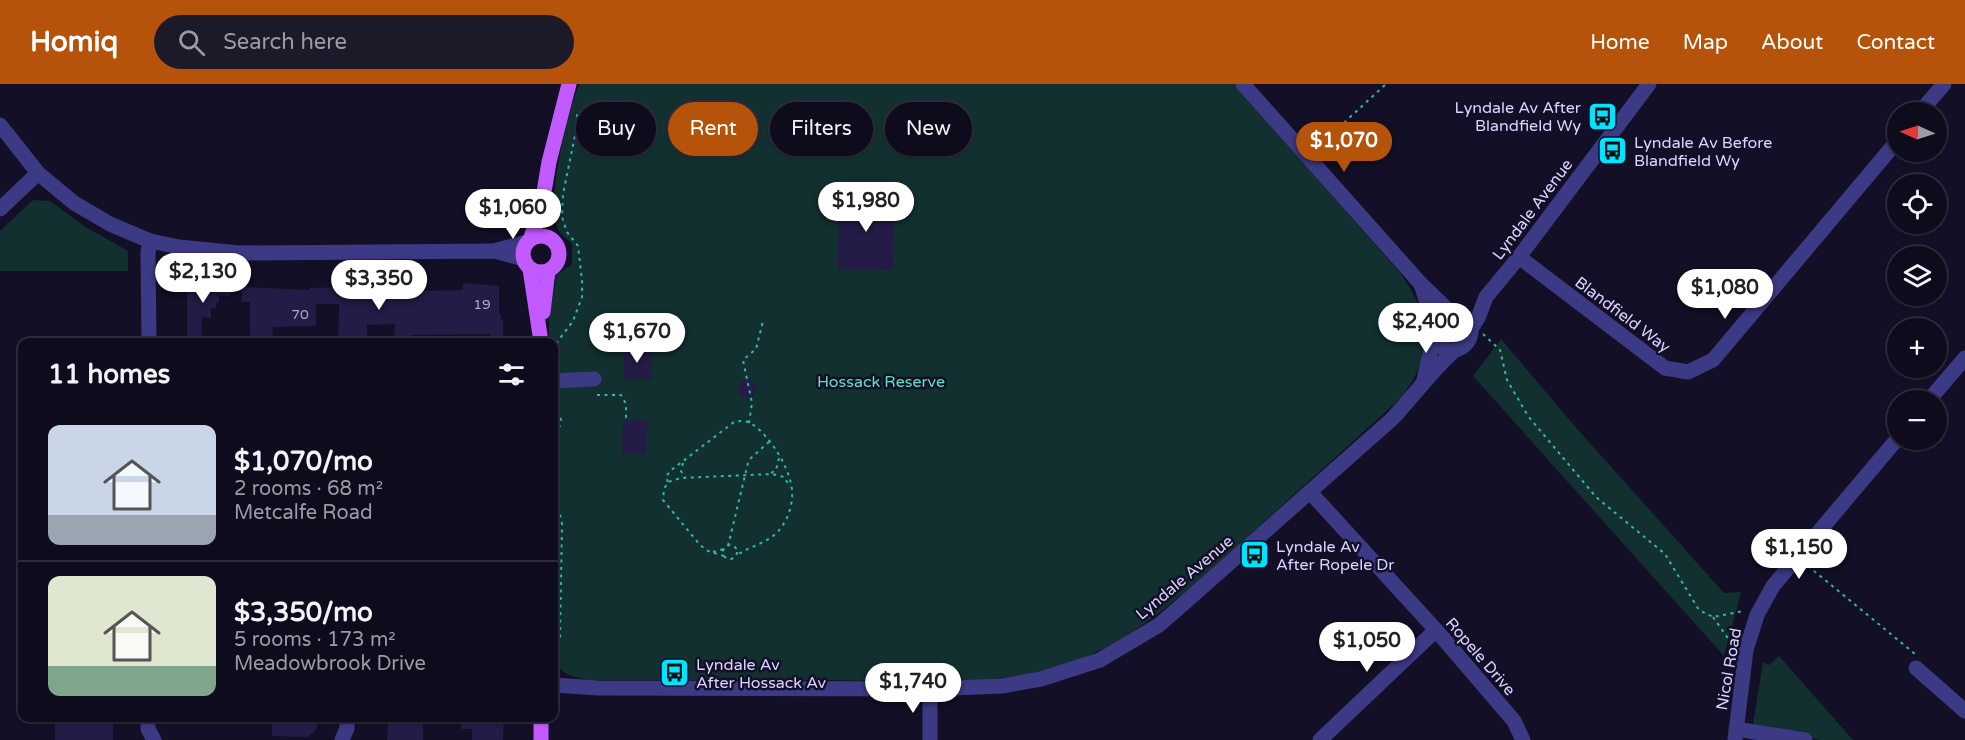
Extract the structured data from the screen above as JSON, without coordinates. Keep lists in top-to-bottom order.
{
  "streets": {
    "street": [
      "Lyndale Avenue",
      "Blandfield Way",
      "Ropele Drive",
      "Nicol Road"
    ]
  },
  "crossings": [
    ["Lyndale Avenue", "Blandfield Way"],
    ["Lyndale Avenue", "Ropele Drive"]
  ],
  "parks": ["Hossack Reserve"],
  "places": {
    "bus stop": [
      "Lyndale Av After Blandfield Wy",
      "Lyndale Av Before Blandfield Wy",
      "Lyndale Av After Ropele Dr",
      "Lyndale Av After Hossack Av"
    ]
  },
  "house_numbers": ["19", "70"],
  "north": "left",
  "page": {
    "header": "Homiq",
    "search": "Search here",
    "nav": [
      "Home",
      "Map",
      "About",
      "Contact"
    ],
    "map_buttons": ["+", "−"],
    "chip": [
      "Buy",
      "Rent",
      "Filters",
      "New"
    ],
    "price": [
      "$1,070",
      "$1,980",
      "$1,060",
      "$2,130",
      "$3,350",
      "$1,080",
      "$2,400",
      "$1,670",
      "$1,150",
      "$1,050",
      "$1,740"
    ],
    "heading": "11 homes",
    "list": [
      {
        "name": "$1,070/mo",
        "note": "2 rooms · 68 m² · Metcalfe Road"
      },
      {
        "name": "$3,350/mo",
        "note": "5 rooms · 173 m² · Meadowbrook Drive"
      }
    ]
  }
}
